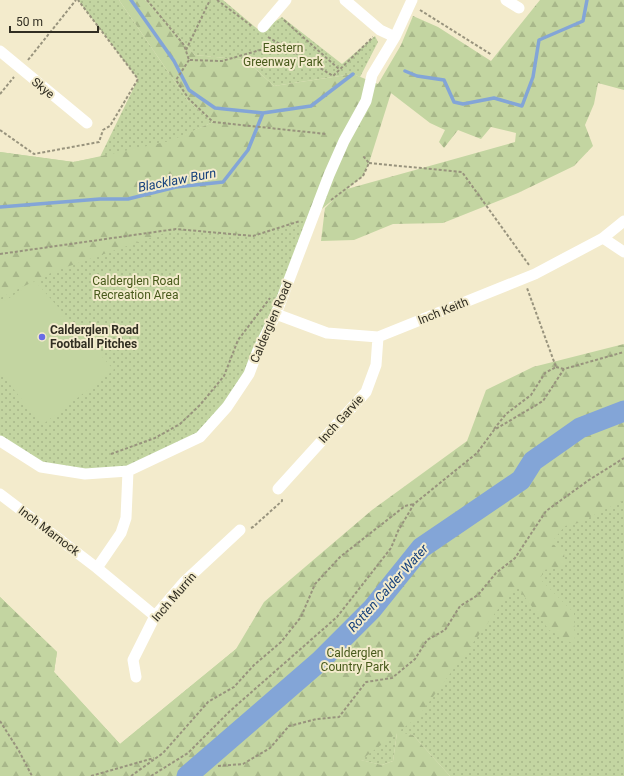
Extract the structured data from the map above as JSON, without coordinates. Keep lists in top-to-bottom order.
{
  "streets": {
    "street": [
      "Skye",
      "Inch Keith",
      "Calderglen Road",
      "Inch Garvie",
      "Inch Marnock",
      "Inch Murrin"
    ]
  },
  "crossings": [
    ["Inch Keith", "Calderglen Road"],
    ["Inch Keith", "Inch Garvie"],
    ["Inch Marnock", "Inch Murrin"]
  ],
  "water": ["Blacklaw Burn", "Rotten Calder Water"],
  "parks": ["Eastern Greenway Park", "Calderglen Road Recreation Area", "Calderglen Country Park"],
  "places": ["Calderglen Road Football Pitches"],
  "scale_bar": "50 m"
}
